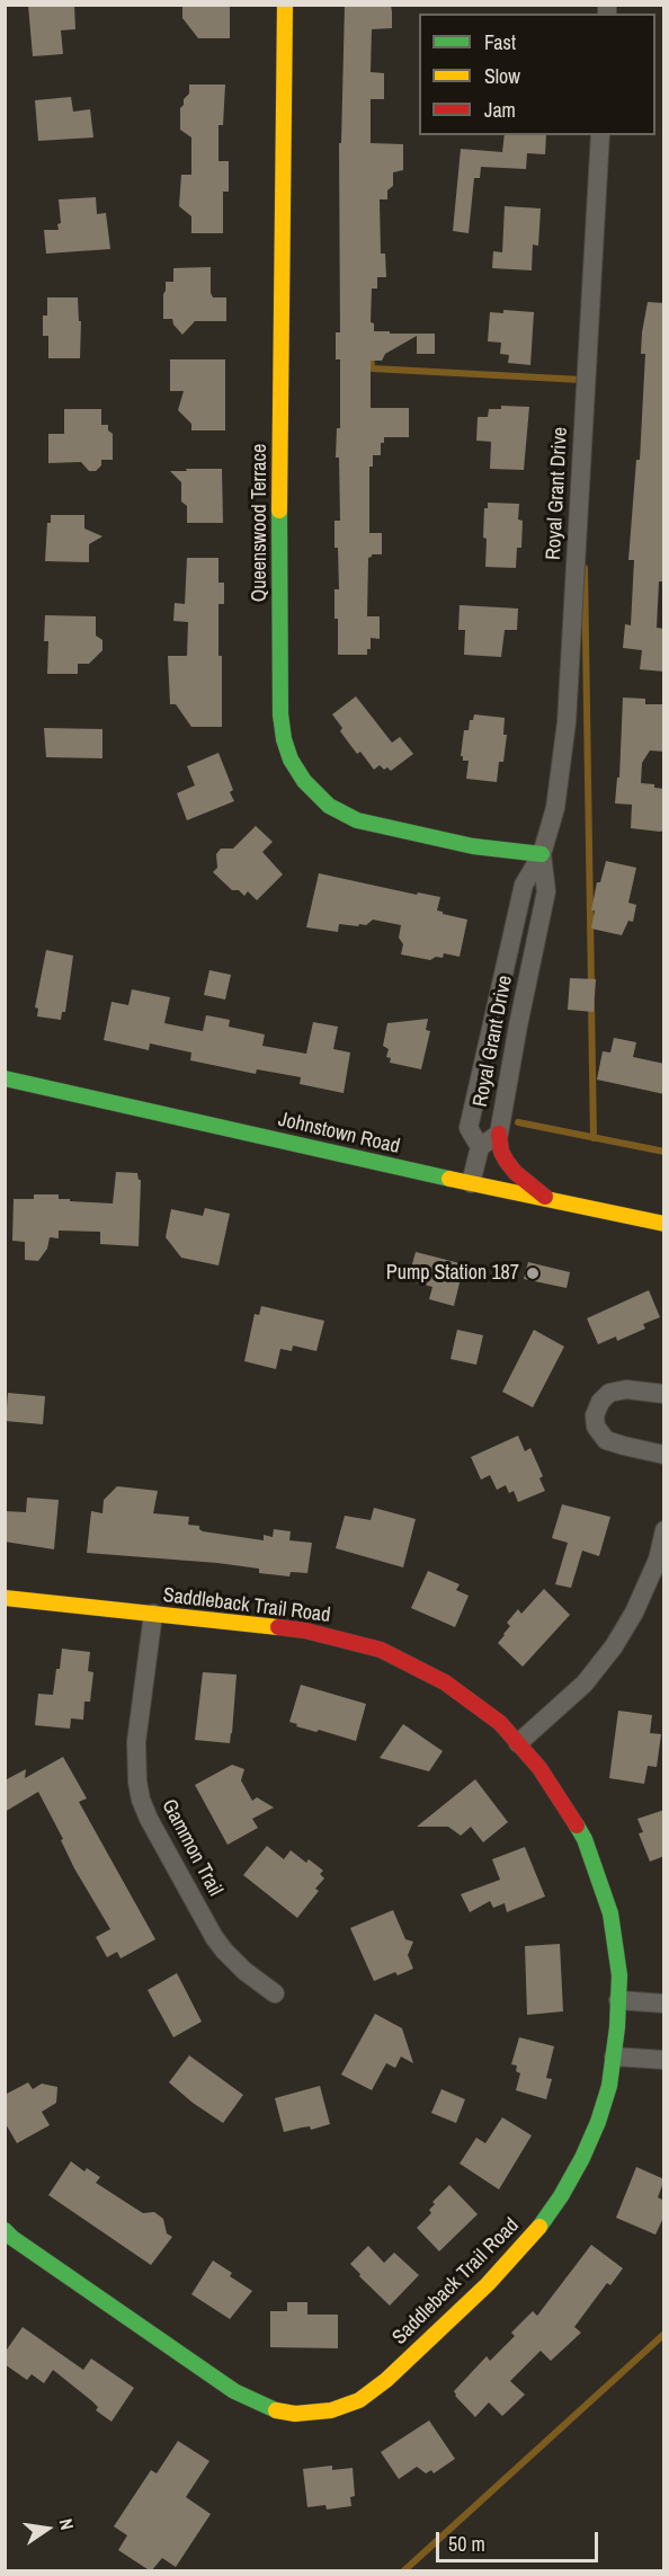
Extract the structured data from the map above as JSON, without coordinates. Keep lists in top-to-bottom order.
{
  "streets": {
    "street": [
      "Royal Grant Drive",
      "Queenswood Terrace",
      "Johnstown Road",
      "Saddleback Trail Road",
      "Gammon Trail"
    ]
  },
  "crossings": [
    ["Royal Grant Drive", "Queenswood Terrace"],
    ["Royal Grant Drive", "Johnstown Road"],
    ["Saddleback Trail Road", "Gammon Trail"]
  ],
  "places": ["Pump Station 187"],
  "legend": ["Fast", "Slow", "Jam"],
  "scale_bar": "50 m",
  "north": "right"
}
